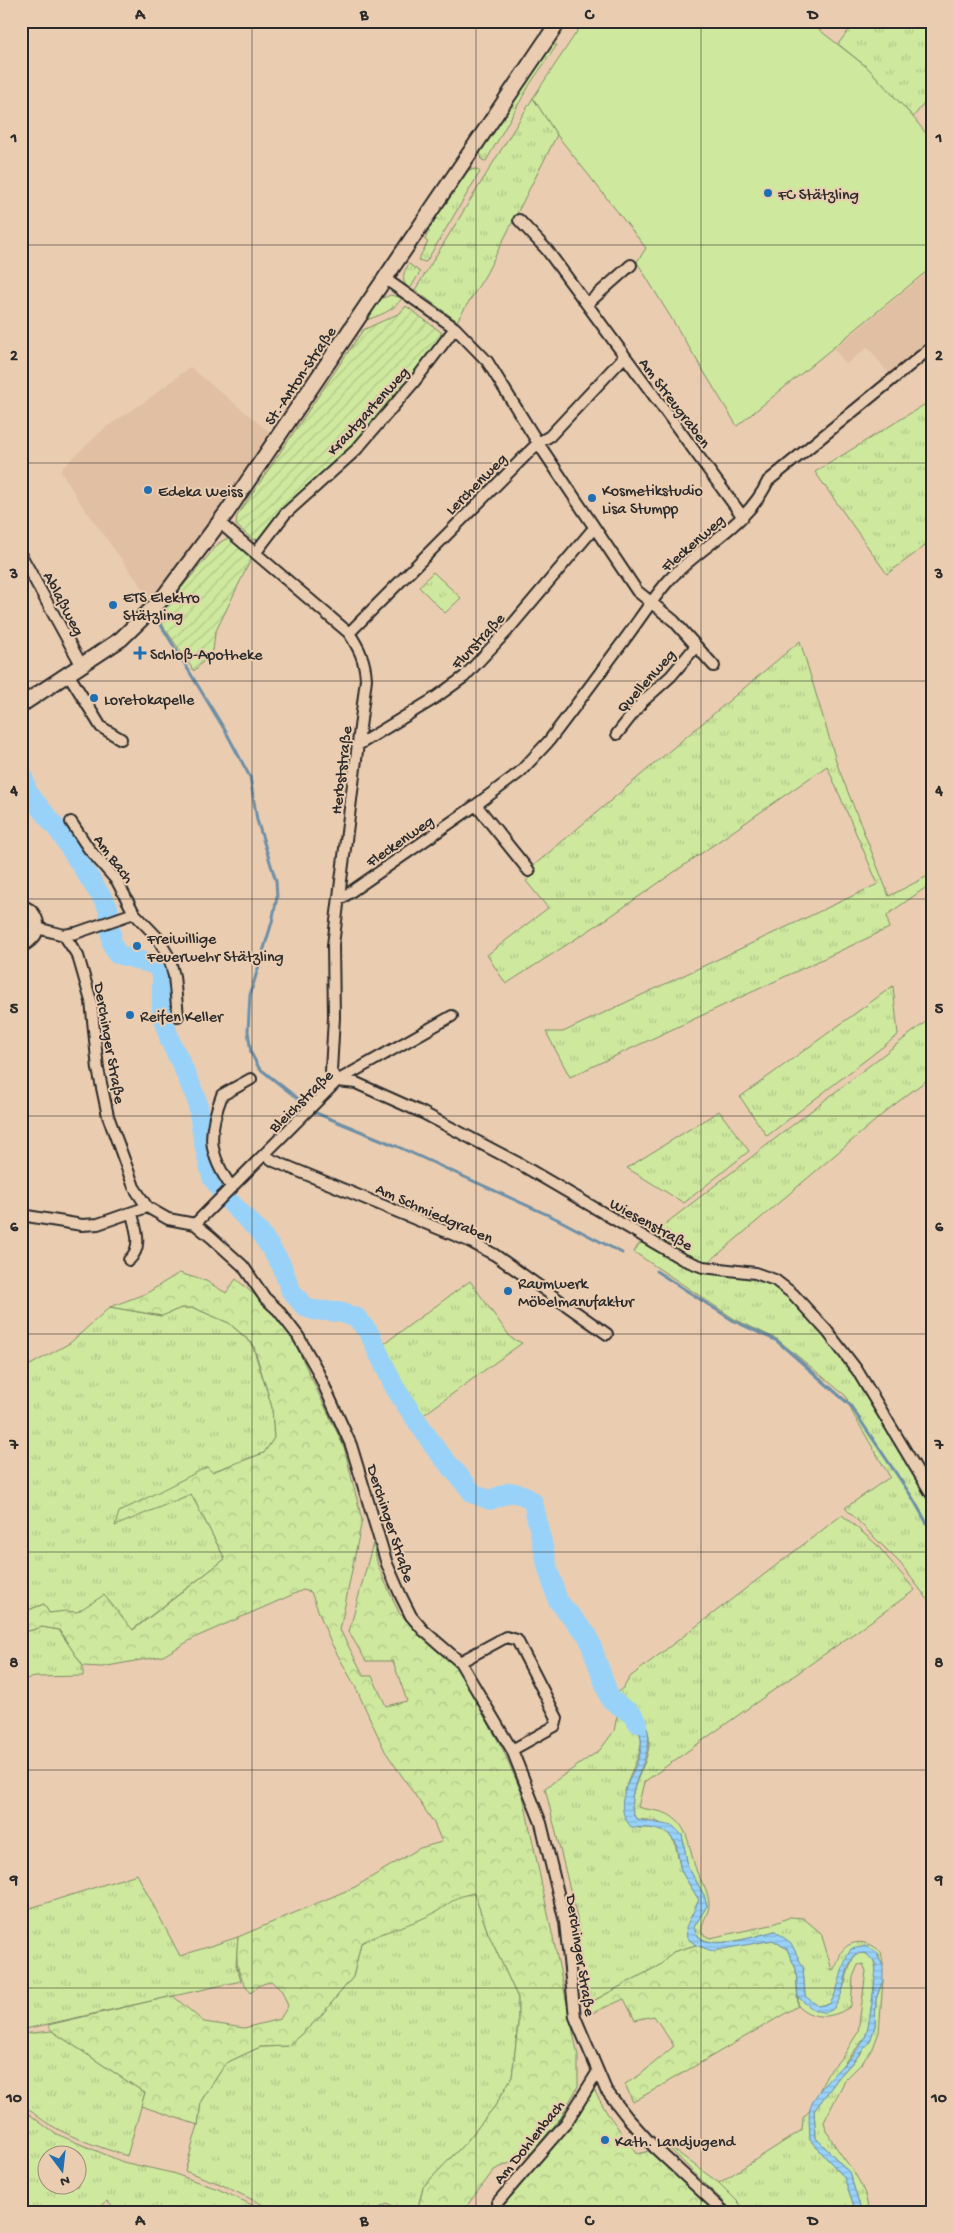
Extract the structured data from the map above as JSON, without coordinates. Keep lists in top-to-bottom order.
{
  "streets": {
    "street": [
      "St.-Anton-Straße",
      "Am Streugraben",
      "Krautgartenweg",
      "Lerchenweg",
      "Fleckenweg",
      "Ablaßweg",
      "Flurstraße",
      "Quellenweg",
      "Herbststraße",
      "Am Bach",
      "Derchinger Straße",
      "Bleichstraße",
      "Am Schmiedgraben",
      "Wiesenstraße",
      "Am Dohlenbach"
    ]
  },
  "crossings": [
    ["St.-Anton-Straße", "Ablaßweg"],
    ["St.-Anton-Straße", "Quellenweg"],
    ["St.-Anton-Straße", "Herbststraße"],
    ["Am Streugraben", "Lerchenweg"],
    ["Am Streugraben", "Fleckenweg"],
    ["Krautgartenweg", "Quellenweg"],
    ["Krautgartenweg", "Herbststraße"],
    ["Lerchenweg", "Quellenweg"],
    ["Lerchenweg", "Herbststraße"],
    ["Fleckenweg", "Quellenweg"],
    ["Fleckenweg", "Herbststraße"],
    ["Flurstraße", "Quellenweg"],
    ["Flurstraße", "Herbststraße"],
    ["Herbststraße", "Bleichstraße"],
    ["Herbststraße", "Wiesenstraße"],
    ["Derchinger Straße", "Bleichstraße"],
    ["Derchinger Straße", "Am Dohlenbach"],
    ["Bleichstraße", "Am Schmiedgraben"],
    ["Bleichstraße", "Wiesenstraße"]
  ],
  "places": {
    "other": [
      "FC Stätzling",
      "Edeka Weiss",
      "Kosmetikstudio Lisa Stumpp",
      "ETS Elektro Stätzling",
      "Loretokapelle",
      "Freiwillige Feuerwehr Stätzling",
      "Reifen Keller",
      "Raumwerk Möbelmanufaktur",
      "Kath. Landjugend"
    ],
    "health": ["Schloß-Apotheke"]
  },
  "north": "bottom",
  "grid": {
    "columns": [
      "A",
      "B",
      "C",
      "D"
    ],
    "rows": [
      "1",
      "2",
      "3",
      "4",
      "5",
      "6",
      "7",
      "8",
      "9",
      "10"
    ]
  }
}
